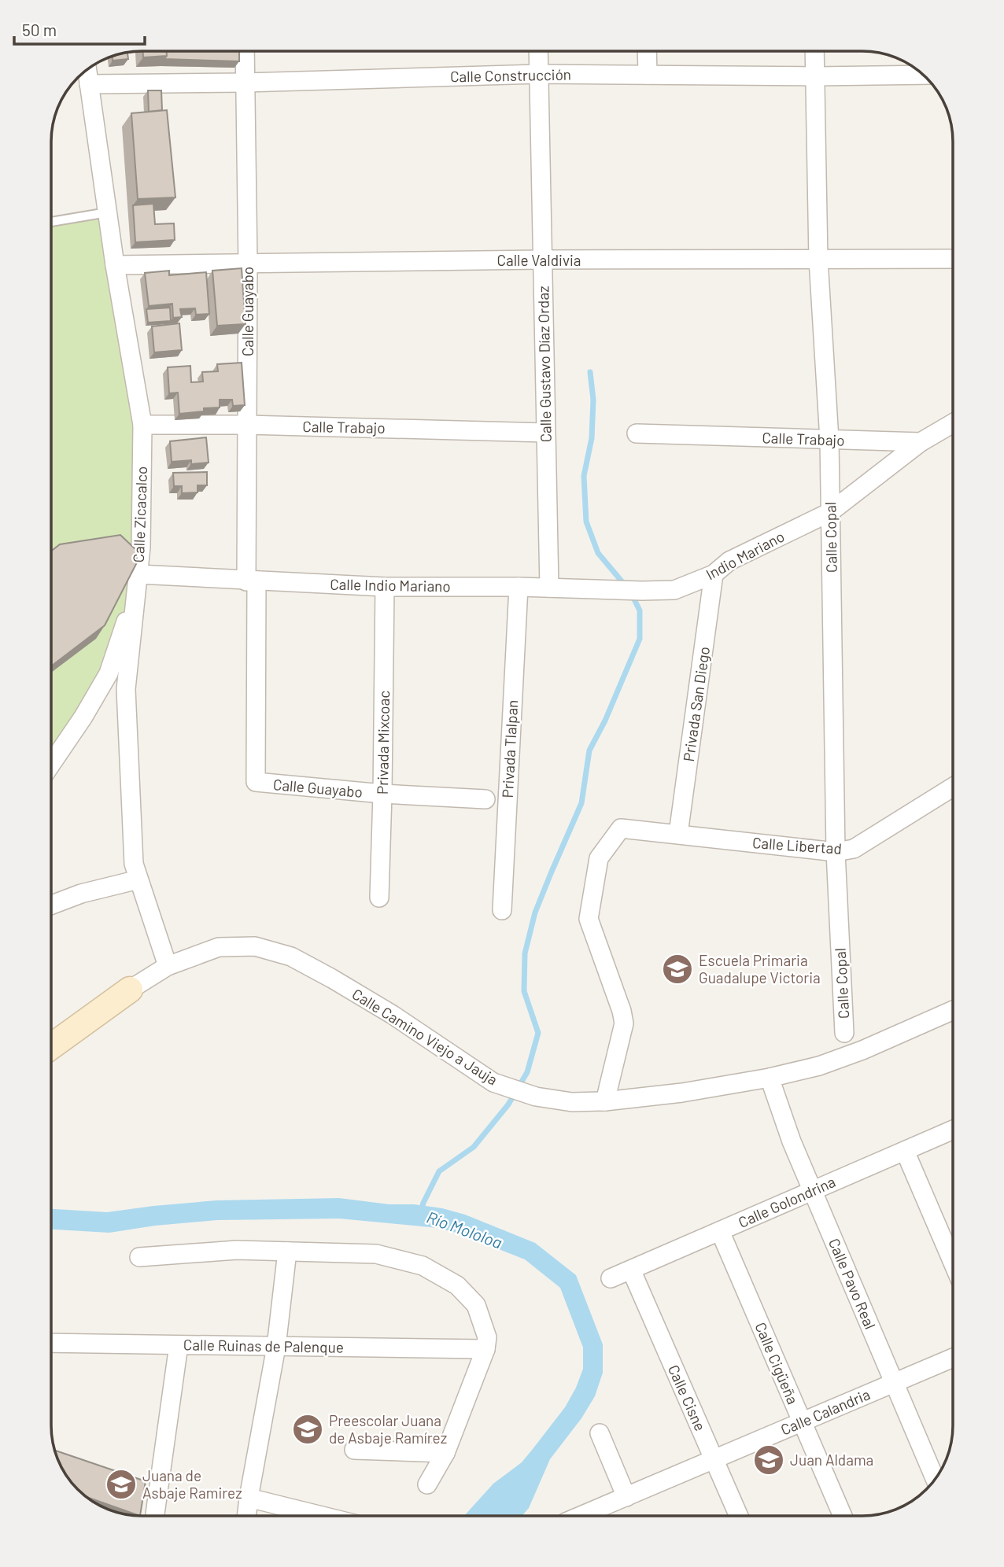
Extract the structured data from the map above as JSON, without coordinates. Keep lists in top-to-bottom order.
{
  "streets": {
    "street": [
      "Calle Construcción",
      "Calle Valdivia",
      "Calle Guayabo",
      "Calle Gustavo Díaz Ordaz",
      "Calle Trabajo",
      "Calle Zicacalco",
      "Calle Copal",
      "Indio Mariano",
      "Calle Indio Mariano",
      "Privada San Diego",
      "Privada Mixcoac",
      "Privada Tlalpan",
      "Calle Libertad",
      "Calle Camino Viejo a Jauja",
      "Calle Golondrina",
      "Calle Pavo Real",
      "Calle Ruinas de Palenque",
      "Calle Cigüeña",
      "Calle Cisne",
      "Calle Calandria"
    ]
  },
  "crossings": [
    ["Calle Construcción", "Calle Guayabo"],
    ["Calle Construcción", "Calle Gustavo Díaz Ordaz"],
    ["Calle Construcción", "Calle Zicacalco"],
    ["Calle Construcción", "Calle Copal"],
    ["Calle Valdivia", "Calle Guayabo"],
    ["Calle Valdivia", "Calle Gustavo Díaz Ordaz"],
    ["Calle Valdivia", "Calle Zicacalco"],
    ["Calle Valdivia", "Calle Copal"],
    ["Calle Guayabo", "Calle Trabajo"],
    ["Calle Guayabo", "Calle Indio Mariano"],
    ["Calle Guayabo", "Privada Mixcoac"],
    ["Calle Gustavo Díaz Ordaz", "Calle Trabajo"],
    ["Calle Gustavo Díaz Ordaz", "Calle Indio Mariano"],
    ["Calle Trabajo", "Calle Zicacalco"],
    ["Calle Trabajo", "Calle Copal"],
    ["Calle Trabajo", "Indio Mariano"],
    ["Calle Zicacalco", "Calle Indio Mariano"],
    ["Calle Zicacalco", "Calle Camino Viejo a Jauja"],
    ["Calle Copal", "Indio Mariano"],
    ["Calle Copal", "Calle Libertad"],
    ["Indio Mariano", "Calle Indio Mariano"],
    ["Indio Mariano", "Privada San Diego"],
    ["Calle Indio Mariano", "Privada Mixcoac"],
    ["Calle Indio Mariano", "Privada Tlalpan"],
    ["Privada San Diego", "Calle Libertad"],
    ["Calle Libertad", "Calle Camino Viejo a Jauja"],
    ["Calle Camino Viejo a Jauja", "Calle Pavo Real"],
    ["Calle Golondrina", "Calle Pavo Real"],
    ["Calle Golondrina", "Calle Cigüeña"],
    ["Calle Golondrina", "Calle Cisne"],
    ["Calle Pavo Real", "Calle Calandria"],
    ["Calle Cigüeña", "Calle Calandria"],
    ["Calle Cisne", "Calle Calandria"]
  ],
  "water": ["Río Mololoa"],
  "places": {
    "school or university": [
      "Escuela Primaria Guadalupe Victoria",
      "Preescolar Juana de Asbaje Ramírez",
      "Juan Aldama",
      "Juana de Asbaje Ramirez"
    ]
  },
  "scale_bar": "50 m"
}
